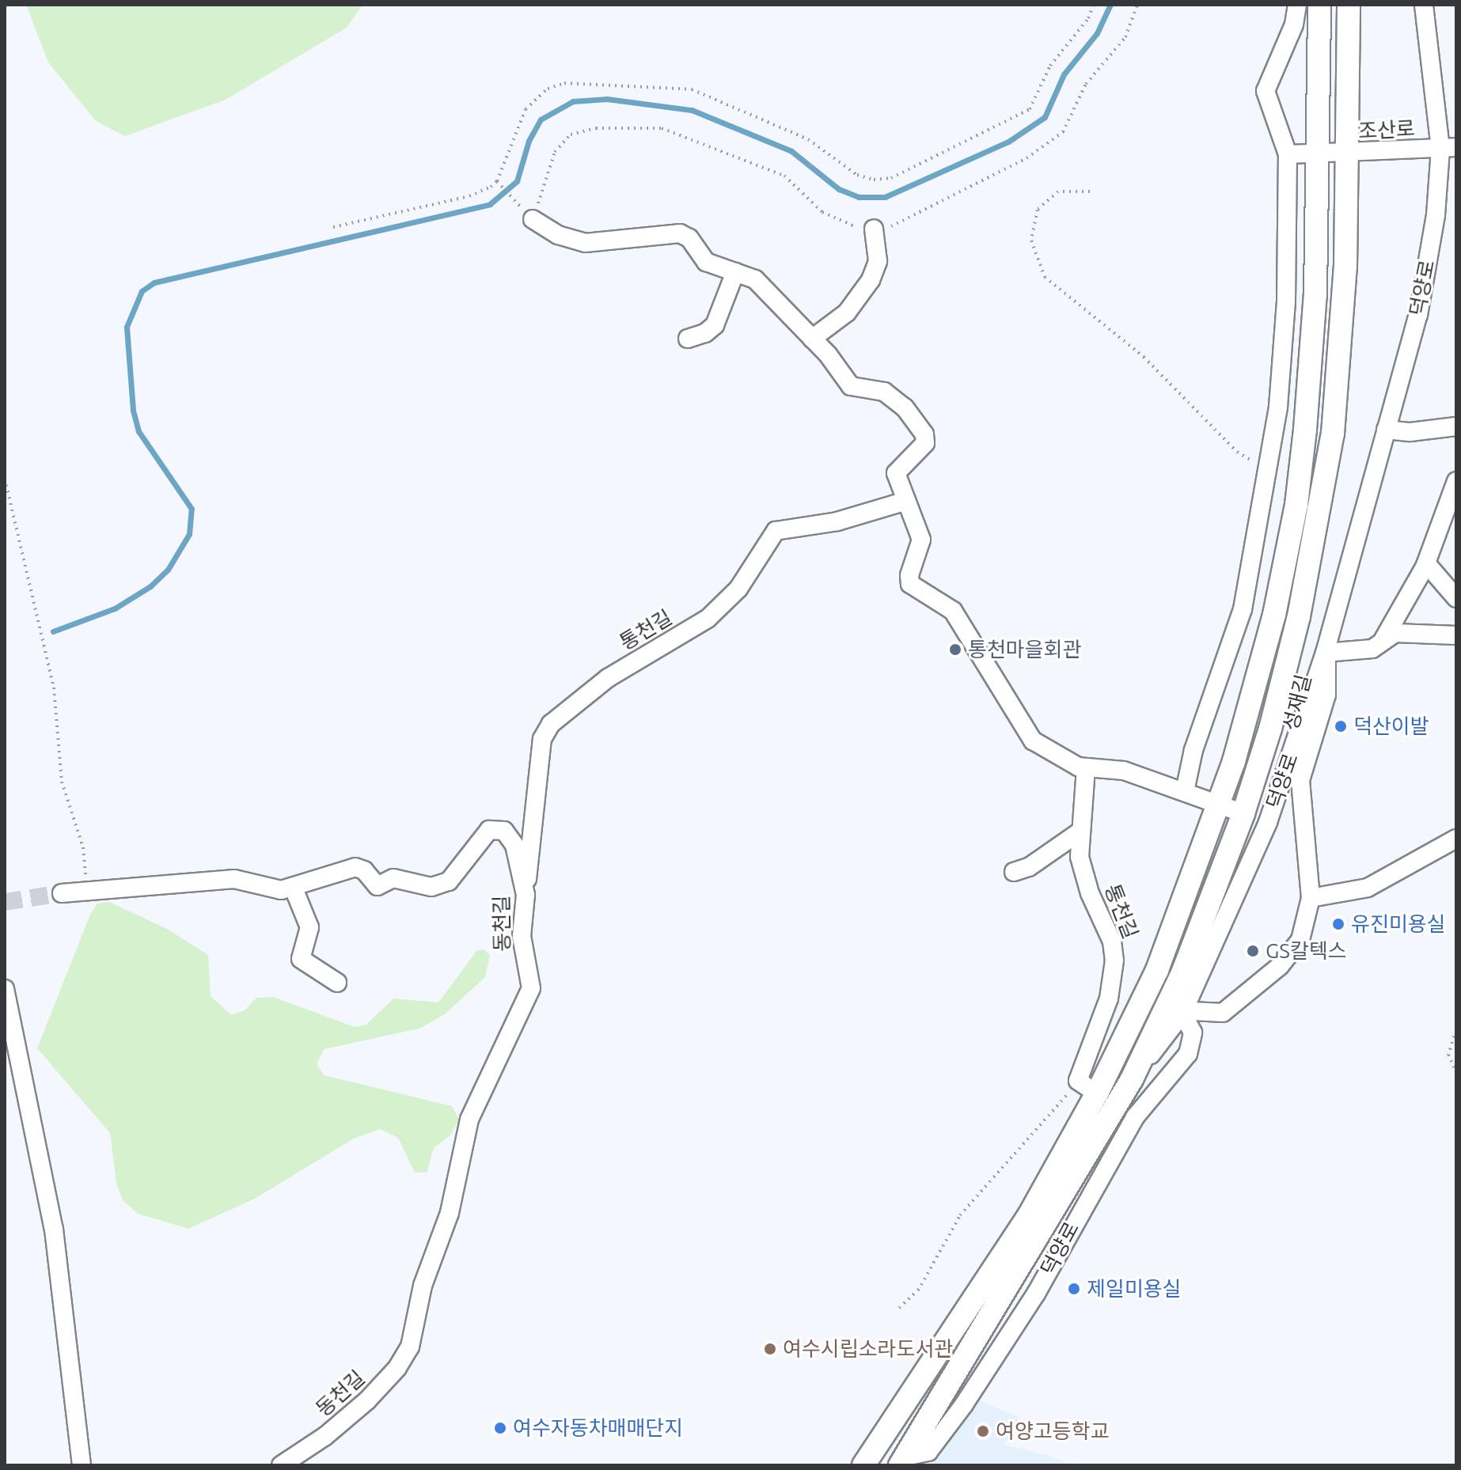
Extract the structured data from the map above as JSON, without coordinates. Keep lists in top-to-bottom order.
{
  "streets": {
    "main road": ["덕양로"],
    "street": [
      "조산로",
      "통천길",
      "성재길",
      "동천길"
    ]
  },
  "crossings": [
    ["조산로", "덕양로"],
    ["덕양로", "성재길"],
    ["통천길", "동천길"]
  ],
  "places": [
    "통천마을회관",
    "덕산이발",
    "유진미용실",
    "GS칼텍스",
    "제일미용실",
    "여수시립소라도서관",
    "여수자동차매매단지",
    "여양고등학교"
  ]
}
